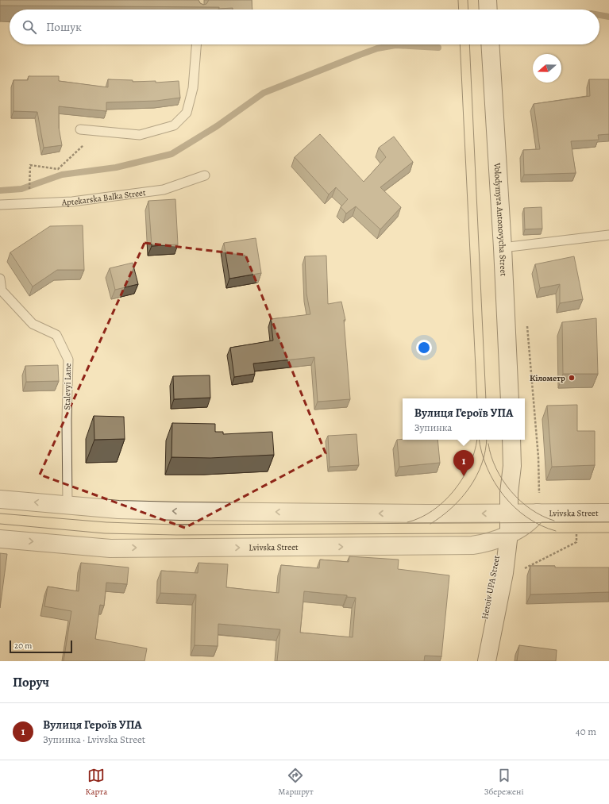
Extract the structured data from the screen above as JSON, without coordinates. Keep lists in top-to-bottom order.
{
  "streets": {
    "street": ["Volodymyra Antonovycha Street", "Lvivska Street", "Heroiv UPA Street"],
    "lane": ["Aptekarska Balka Street", "Stalevyi Lane"]
  },
  "crossings": [
    ["Stalevyi Lane", "Lvivska Street"],
    ["Lvivska Street", "Heroiv UPA Street"]
  ],
  "places": ["Кілометр"],
  "scale_bar": "20 m",
  "north": "left",
  "page": {
    "search": "Пошук",
    "popup": ["Вулиця Героїв УПА", "Зупинка"],
    "pins": "1",
    "scale": "20 m",
    "heading": "Поруч",
    "list": [
      {
        "mark": "1",
        "name": "Вулиця Героїв УПА",
        "note": "Зупинка · Lvivska Street",
        "value": "40 m"
      }
    ],
    "nav": ["Карта", "Маршрут", "Збережені"]
  }
}
